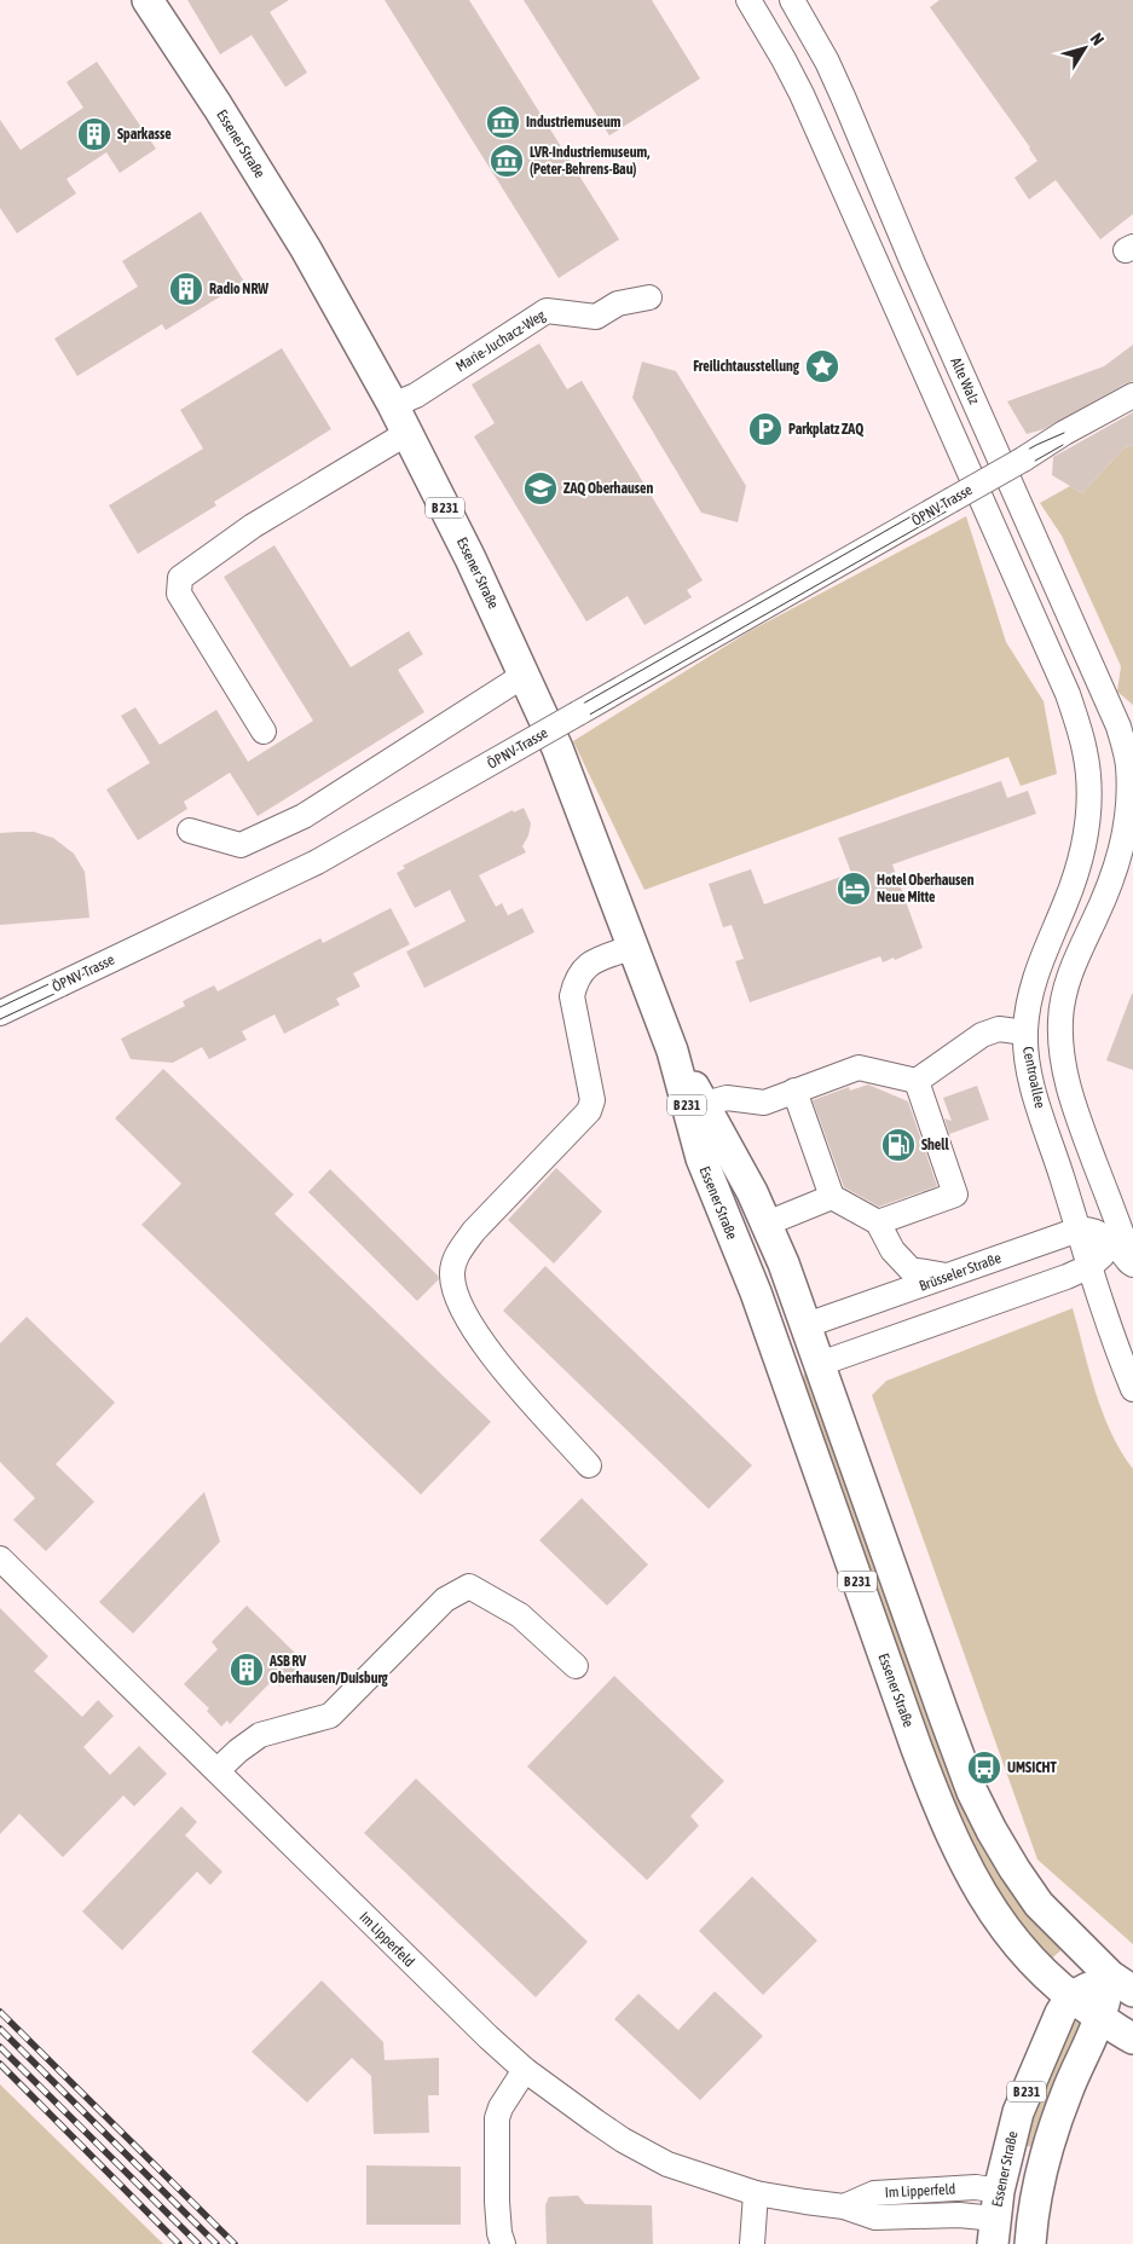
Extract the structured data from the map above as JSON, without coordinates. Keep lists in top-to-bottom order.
{
  "streets": {
    "main road": ["Essener Straße", "B 231"],
    "street": [
      "Marie-Juchacz-Weg",
      "Alte Walz",
      "ÖPNV-Trasse",
      "Centroallee",
      "Brüsseler Straße",
      "Im Lipperfeld"
    ]
  },
  "crossings": [
    ["Essener Straße", "Marie-Juchacz-Weg"],
    ["Essener Straße", "B 231"],
    ["Essener Straße", "Brüsseler Straße"],
    ["Essener Straße", "Im Lipperfeld"],
    ["Alte Walz", "Centroallee"],
    ["Centroallee", "Brüsseler Straße"]
  ],
  "places": {
    "museum": ["Industriemuseum", "LVR-Industriemuseum, (Peter-Behrens-Bau)"],
    "building": ["Sparkasse", "Radio NRW", "ASB RV Oberhausen/Duisburg"],
    "place": ["Freilichtausstellung"],
    "parking": ["Parkplatz ZAQ"],
    "school or university": ["ZAQ Oberhausen"],
    "hotel": ["Hotel Oberhausen Neue Mitte"],
    "fuel station": ["Shell"],
    "bus stop": ["UMSICHT"]
  },
  "north": "top right"
}
